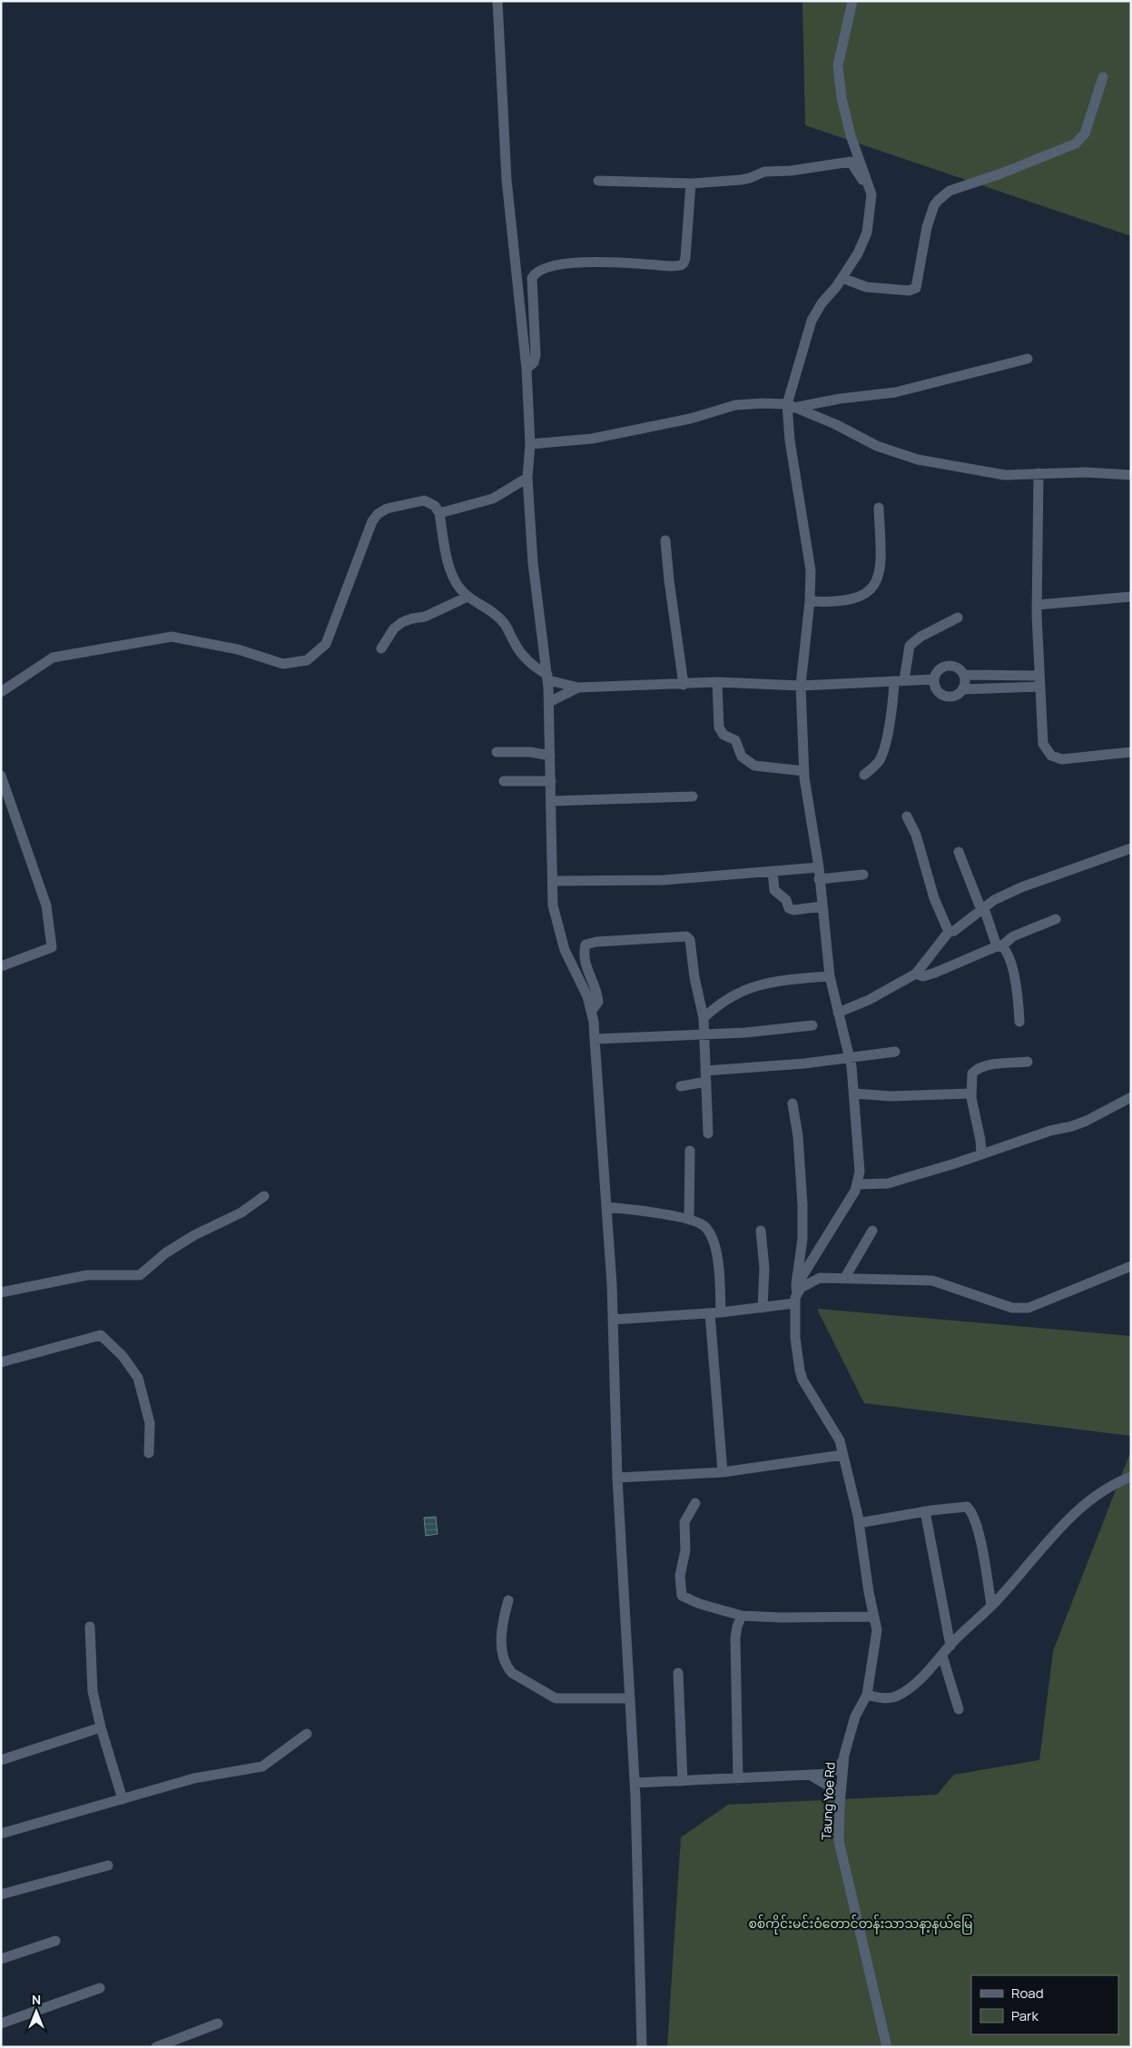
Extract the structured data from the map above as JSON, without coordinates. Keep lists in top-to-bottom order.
{
  "streets": {
    "street": ["Taung Yoe Rd"]
  },
  "parks": ["စစ်ကိုင်းမင်းဝံတောင်တန်းသာသနာ့နယ်မြေ"],
  "legend": ["Road", "Park"],
  "north": "top"
}
